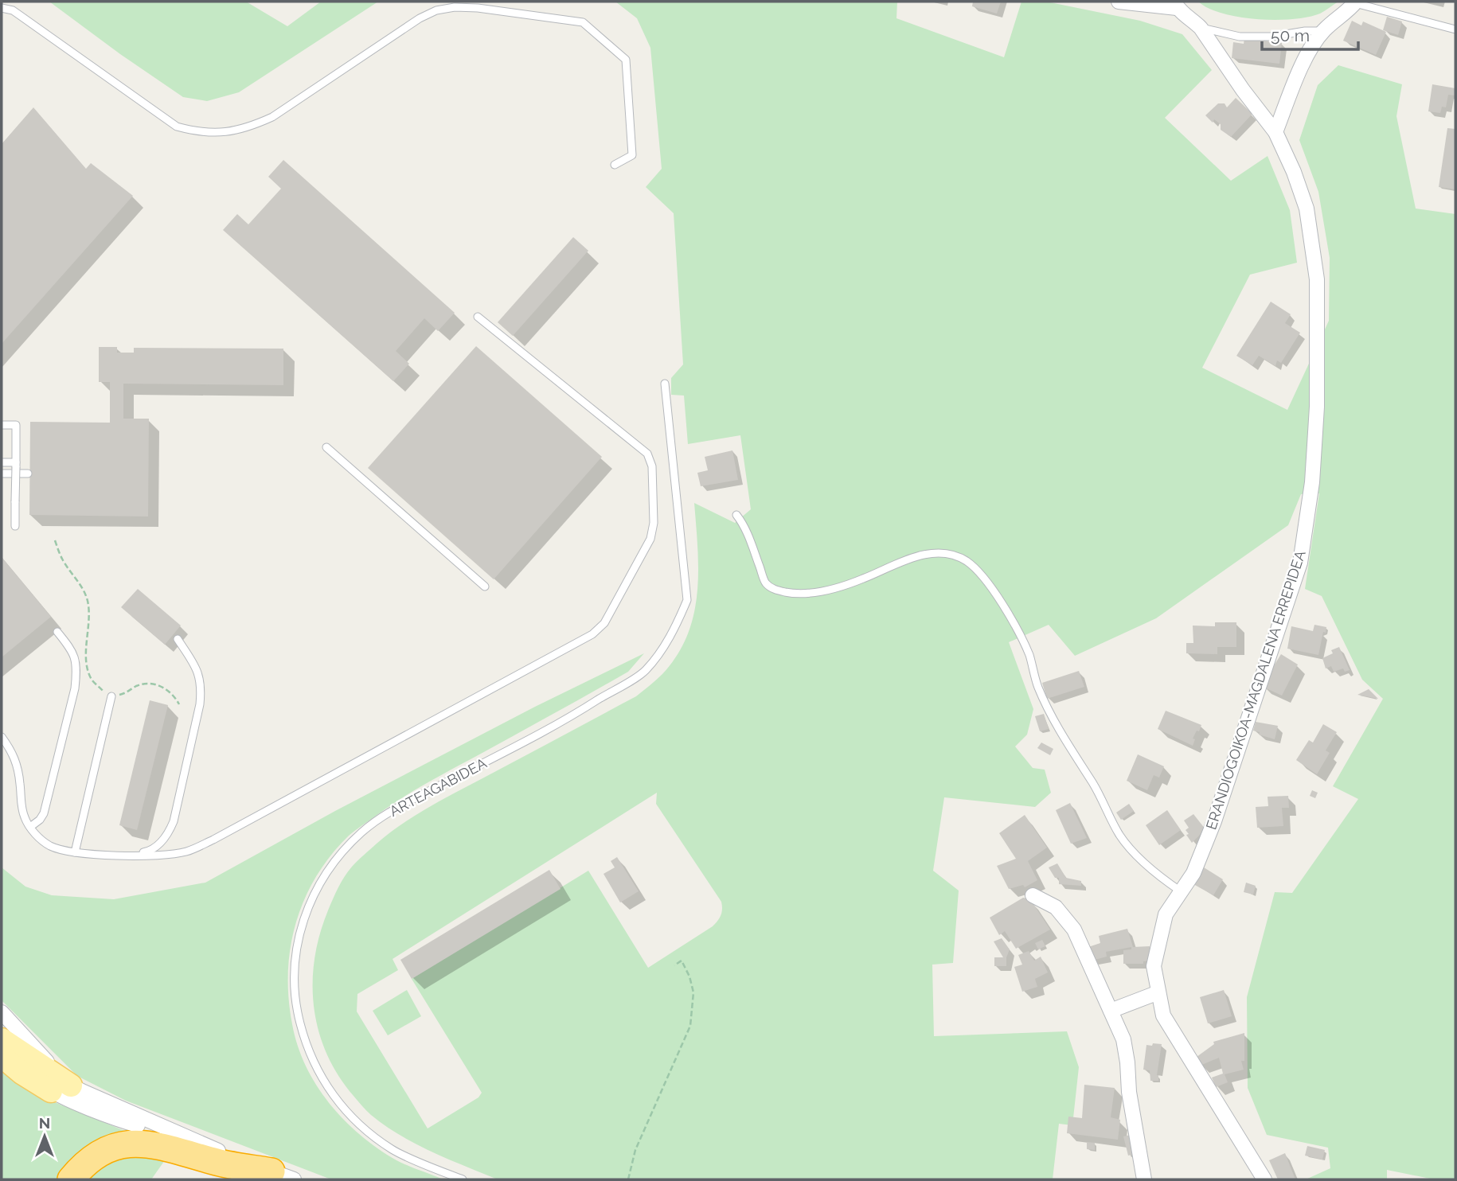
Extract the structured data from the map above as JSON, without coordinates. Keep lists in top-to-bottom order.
{
  "streets": {
    "street": ["ERANDIOGOIKOA-MAGDALENA ERREPIDEA"],
    "lane": ["ARTEAGABIDEA"]
  },
  "scale_bar": "50 m",
  "north": "top"
}
